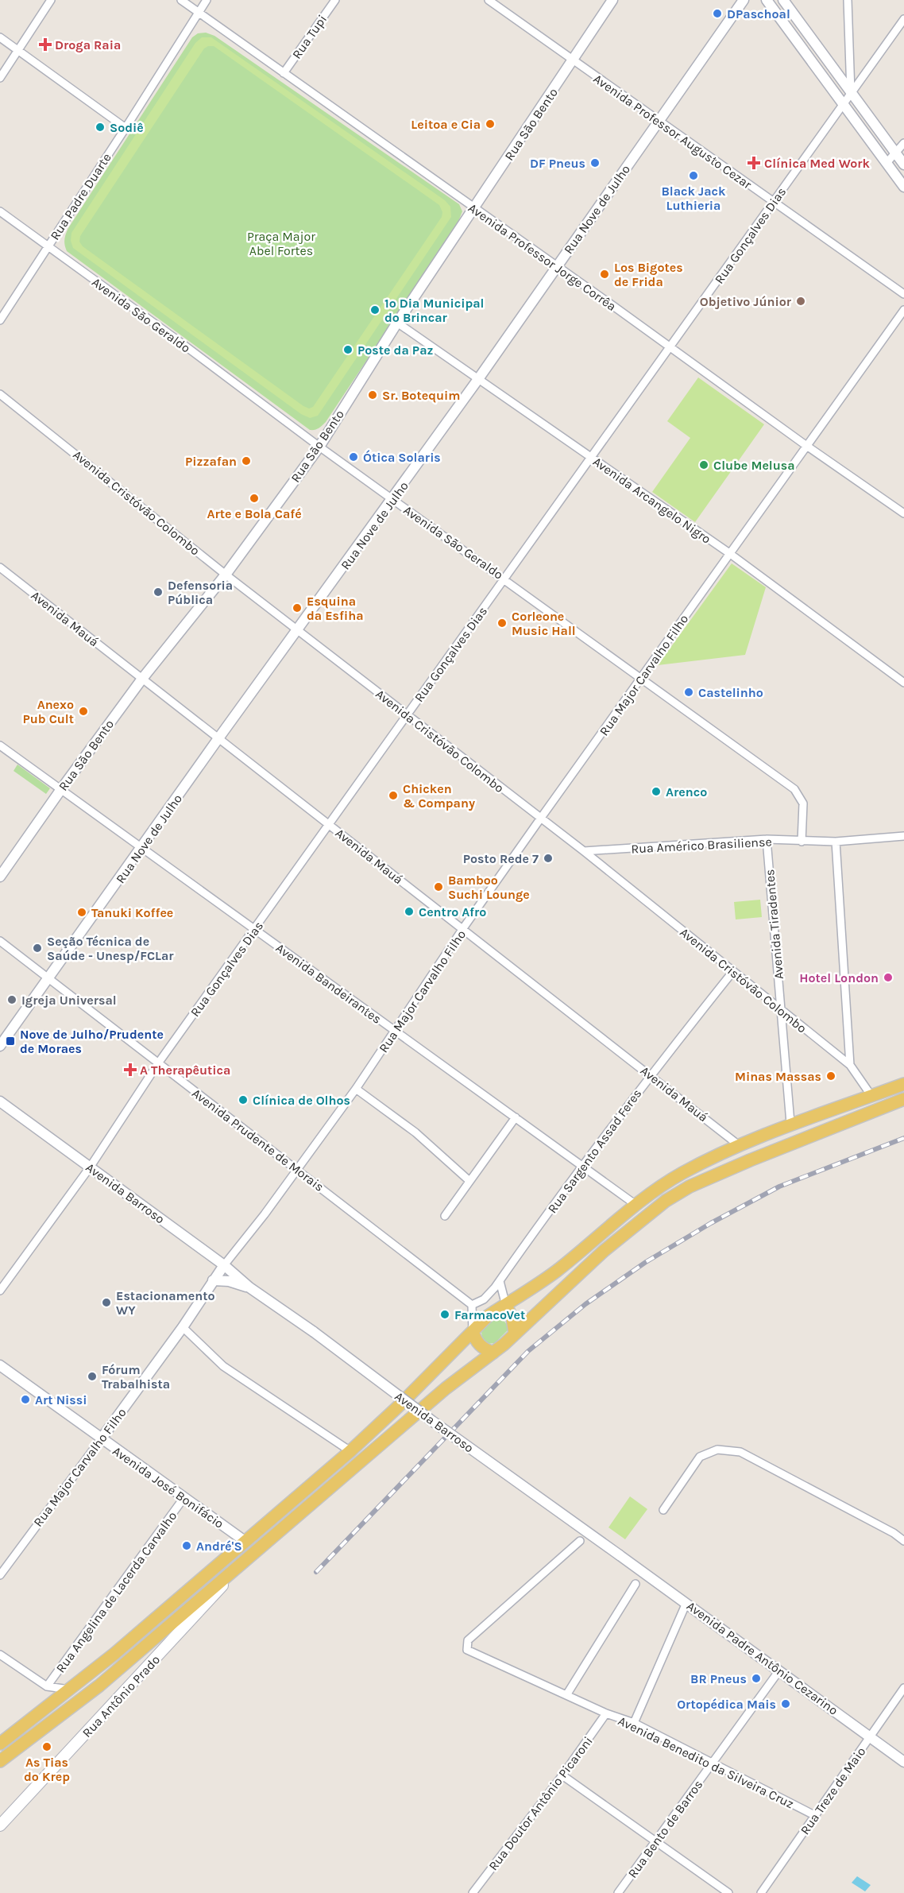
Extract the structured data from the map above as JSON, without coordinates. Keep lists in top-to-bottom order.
{
  "streets": {
    "main road": ["Rua Antônio Prado"],
    "street": [
      "Rua Tupi",
      "Rua São Bento",
      "Avenida Professor Augusto Cezar",
      "Rua Padre Duarte",
      "Rua Nove de Julho",
      "Rua Gonçalves Dias",
      "Avenida Professor Jorge Corrêa",
      "Avenida São Geraldo",
      "Avenida Arcangelo Nigro",
      "Avenida Cristóvão Colombo",
      "Avenida Mauá",
      "Rua Major Carvalho Filho",
      "Rua Américo Brasiliense",
      "Avenida Tiradentes",
      "Avenida Bandeirantes",
      "Avenida Prudente de Morais",
      "Rua Sargento Assad Feres",
      "Avenida Barroso",
      "Avenida José Bonifácio",
      "Rua Angelina de Lacerda Carvalho",
      "Avenida Padre Antônio Cezarino",
      "Avenida Benedito da Silveira Cruz",
      "Rua Treze de Maio",
      "Rua Doutor Antônio Picaroni",
      "Rua Bento de Barros"
    ]
  },
  "crossings": [
    ["Rua Tupi", "Avenida Professor Jorge Corrêa"],
    ["Rua São Bento", "Avenida Professor Augusto Cezar"],
    ["Rua São Bento", "Avenida Professor Jorge Corrêa"],
    ["Rua São Bento", "Avenida São Geraldo"],
    ["Rua São Bento", "Avenida Arcangelo Nigro"],
    ["Rua São Bento", "Avenida Cristóvão Colombo"],
    ["Rua São Bento", "Avenida Mauá"],
    ["Rua São Bento", "Avenida Bandeirantes"],
    ["Avenida Professor Augusto Cezar", "Rua Nove de Julho"],
    ["Avenida Professor Augusto Cezar", "Rua Gonçalves Dias"],
    ["Rua Padre Duarte", "Avenida Professor Jorge Corrêa"],
    ["Rua Padre Duarte", "Avenida São Geraldo"],
    ["Rua Nove de Julho", "Avenida Professor Jorge Corrêa"],
    ["Rua Nove de Julho", "Avenida São Geraldo"],
    ["Rua Nove de Julho", "Avenida Arcangelo Nigro"],
    ["Rua Nove de Julho", "Avenida Cristóvão Colombo"],
    ["Rua Nove de Julho", "Avenida Mauá"],
    ["Rua Nove de Julho", "Avenida Bandeirantes"],
    ["Rua Nove de Julho", "Avenida Prudente de Morais"],
    ["Rua Gonçalves Dias", "Avenida Professor Jorge Corrêa"],
    ["Rua Gonçalves Dias", "Avenida São Geraldo"],
    ["Rua Gonçalves Dias", "Avenida Arcangelo Nigro"],
    ["Rua Gonçalves Dias", "Avenida Cristóvão Colombo"],
    ["Rua Gonçalves Dias", "Avenida Mauá"],
    ["Rua Gonçalves Dias", "Avenida Bandeirantes"],
    ["Rua Gonçalves Dias", "Avenida Prudente de Morais"],
    ["Rua Gonçalves Dias", "Avenida Barroso"],
    ["Avenida Professor Jorge Corrêa", "Rua Major Carvalho Filho"],
    ["Avenida São Geraldo", "Rua Major Carvalho Filho"],
    ["Avenida São Geraldo", "Rua Américo Brasiliense"],
    ["Avenida Arcangelo Nigro", "Rua Major Carvalho Filho"],
    ["Avenida Cristóvão Colombo", "Rua Major Carvalho Filho"],
    ["Avenida Cristóvão Colombo", "Rua Américo Brasiliense"],
    ["Avenida Cristóvão Colombo", "Avenida Tiradentes"],
    ["Avenida Cristóvão Colombo", "Rua Sargento Assad Feres"],
    ["Avenida Mauá", "Rua Major Carvalho Filho"],
    ["Avenida Mauá", "Rua Sargento Assad Feres"],
    ["Rua Major Carvalho Filho", "Avenida Bandeirantes"],
    ["Rua Major Carvalho Filho", "Avenida Prudente de Morais"],
    ["Rua Major Carvalho Filho", "Avenida Barroso"],
    ["Rua Major Carvalho Filho", "Avenida José Bonifácio"],
    ["Rua Américo Brasiliense", "Avenida Tiradentes"],
    ["Avenida Bandeirantes", "Rua Sargento Assad Feres"],
    ["Avenida Prudente de Morais", "Rua Sargento Assad Feres"],
    ["Avenida Barroso", "Avenida Padre Antônio Cezarino"],
    ["Avenida José Bonifácio", "Rua Angelina de Lacerda Carvalho"],
    ["Avenida Padre Antônio Cezarino", "Rua Treze de Maio"],
    ["Avenida Padre Antônio Cezarino", "Rua Bento de Barros"],
    ["Avenida Benedito da Silveira Cruz", "Rua Treze de Maio"],
    ["Avenida Benedito da Silveira Cruz", "Rua Doutor Antônio Picaroni"],
    ["Avenida Benedito da Silveira Cruz", "Rua Bento de Barros"]
  ],
  "parks": ["Praça Major Abel Fortes"],
  "places": {
    "other": [
      "DPaschoal",
      "Leitoa e Cia",
      "Sodiê",
      "DF Pneus",
      "Black Jack Luthieria",
      "Los Bigotes de Frida",
      "Objetivo Júnior",
      "1º Dia Municipal do Brincar",
      "Poste da Paz",
      "Sr. Botequim",
      "Ótica Solaris",
      "Pizzafan",
      "Clube Melusa",
      "Arte e Bola Café",
      "Defensoria Pública",
      "Esquina da Esfiha",
      "Corleone Music Hall",
      "Castelinho",
      "Anexo Pub Cult",
      "Arenco",
      "Chicken & Company",
      "Posto Rede 7",
      "Bamboo Suchi Lounge",
      "Centro Afro",
      "Tanuki Koffee",
      "Seção Técnica de Saúde - Unesp/FCLar",
      "Hotel London",
      "Igreja Universal",
      "Minas Massas",
      "Clínica de Olhos",
      "Estacionamento WY",
      "FarmacoVet",
      "Fórum Trabalhista",
      "Art Nissi",
      "André'S",
      "BR Pneus",
      "Ortopédica Mais",
      "As Tias do Krep"
    ],
    "health": ["Droga Raia", "Clínica Med Work", "A Therapêutica"],
    "transit": ["Nove de Julho/Prudente de Moraes"]
  }
}
